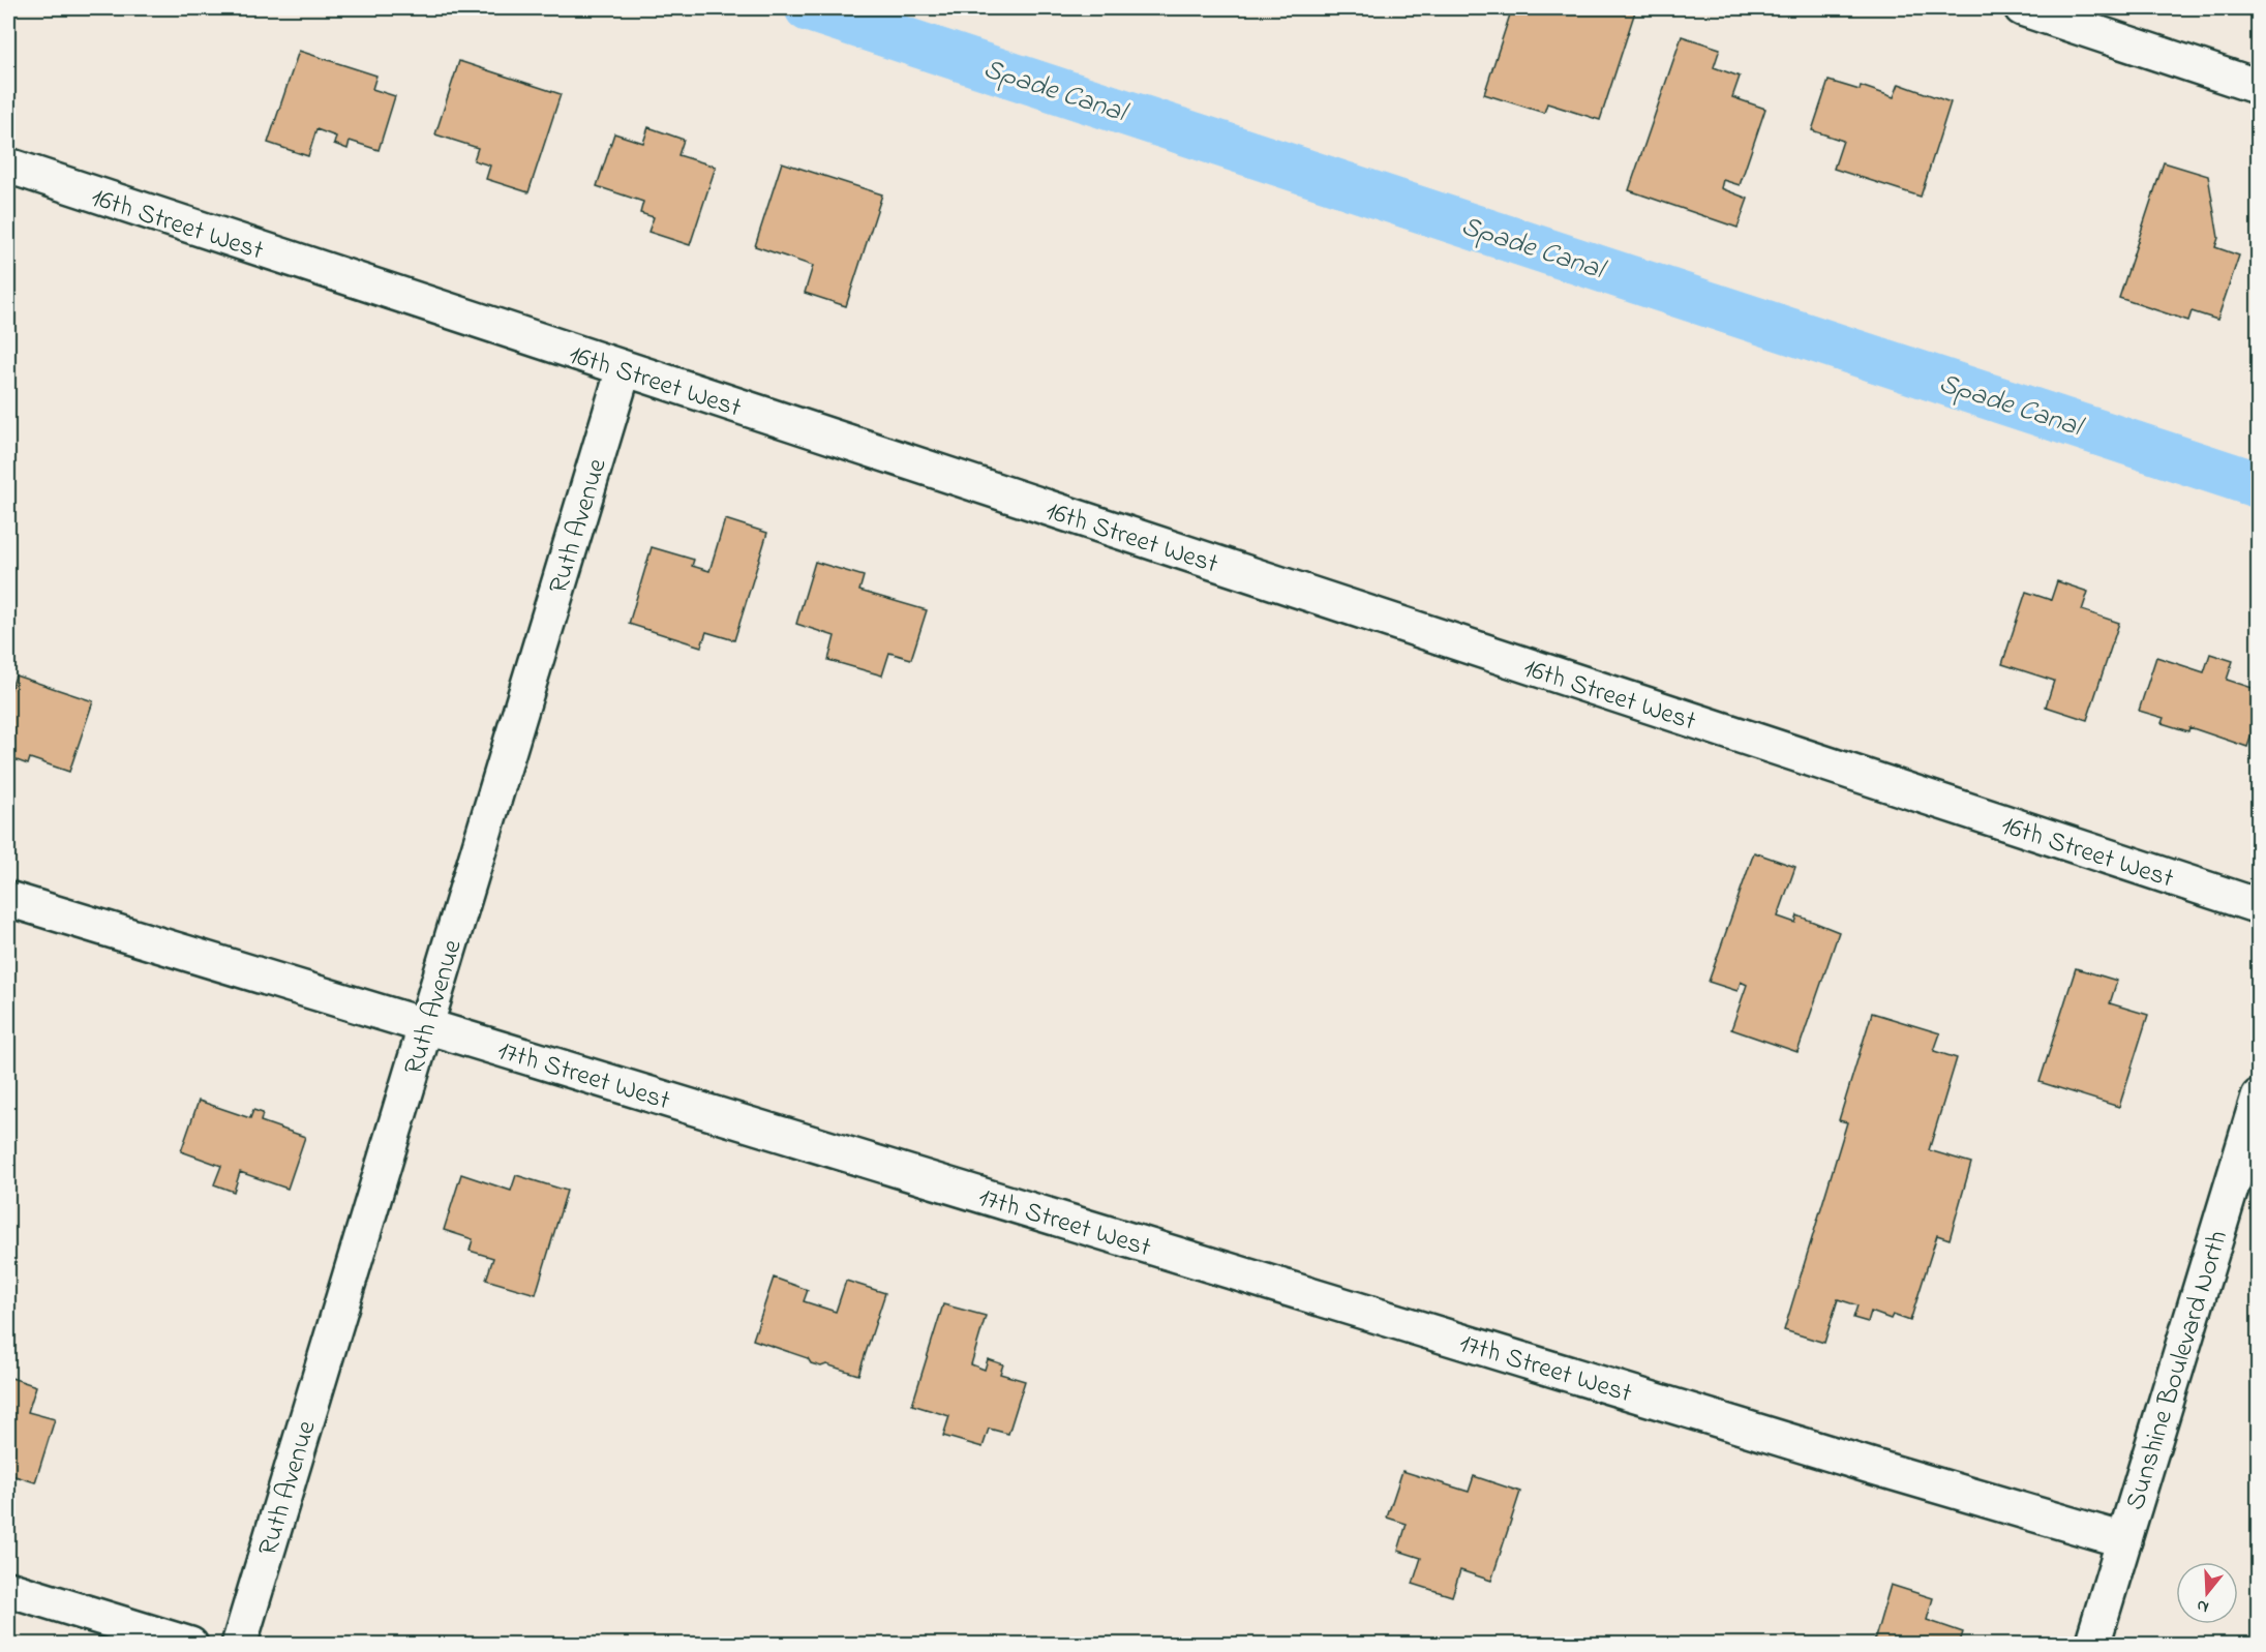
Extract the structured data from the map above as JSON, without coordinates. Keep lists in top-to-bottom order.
{
  "streets": {
    "street": [
      "16th Street West",
      "Ruth Avenue",
      "17th Street West",
      "Sunshine Boulevard North"
    ]
  },
  "crossings": [
    ["16th Street West", "Ruth Avenue"],
    ["Ruth Avenue", "17th Street West"],
    ["17th Street West", "Sunshine Boulevard North"]
  ],
  "water": ["Spade Canal"],
  "north": "bottom"
}
